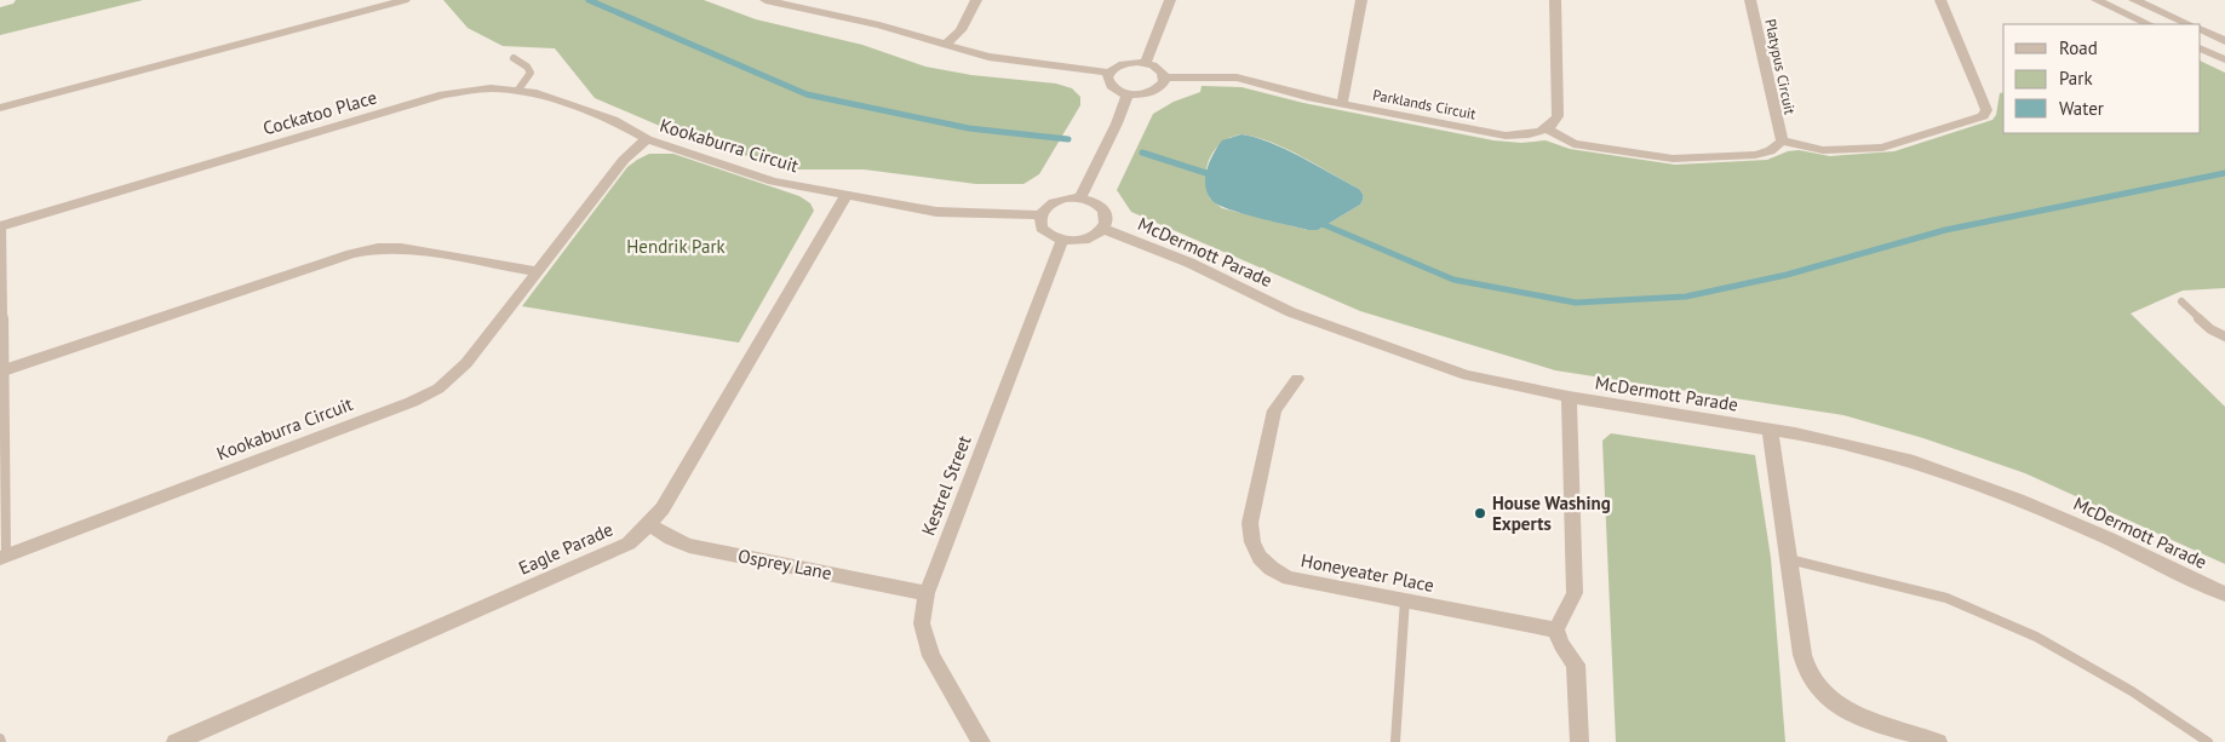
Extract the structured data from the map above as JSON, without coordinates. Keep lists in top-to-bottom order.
{
  "streets": {
    "street": [
      "Platypus Circuit",
      "Parklands Circuit",
      "Cockatoo Place",
      "Kookaburra Circuit",
      "McDermott Parade",
      "Kestrel Street",
      "Eagle Parade",
      "Osprey Lane",
      "Honeyeater Place"
    ]
  },
  "crossings": [
    ["Platypus Circuit", "Parklands Circuit"],
    ["Cockatoo Place", "Kookaburra Circuit"],
    ["Kookaburra Circuit", "McDermott Parade"],
    ["Kookaburra Circuit", "Kestrel Street"],
    ["Kookaburra Circuit", "Eagle Parade"],
    ["McDermott Parade", "Kestrel Street"],
    ["Kestrel Street", "Osprey Lane"],
    ["Eagle Parade", "Osprey Lane"]
  ],
  "parks": ["Hendrik Park"],
  "places": ["House Washing Experts"],
  "legend": ["Road", "Park", "Water"]
}
